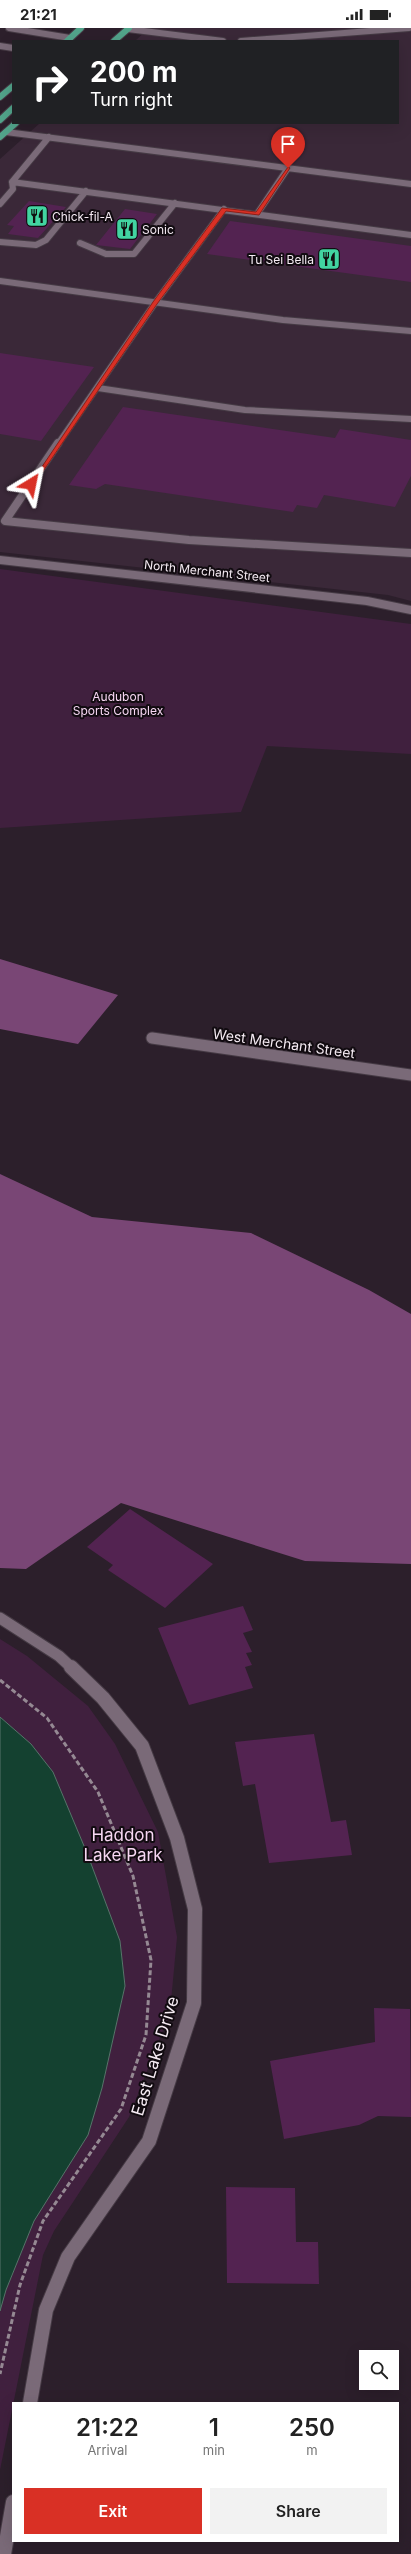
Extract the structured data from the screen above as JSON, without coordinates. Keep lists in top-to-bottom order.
{
  "streets": {
    "street": ["North Merchant Street", "West Merchant Street", "East Lake Drive"]
  },
  "parks": ["Audubon Sports Complex", "Haddon Lake Park"],
  "places": {
    "restaurant": ["Chick-fil-A", "Sonic", "Tu Sei Bella"]
  },
  "page": {
    "status": "21:21",
    "turn": ["200 m", "Turn right"],
    "eta": [
      "21:22",
      "Arrival",
      "1",
      "min",
      "250",
      "m"
    ],
    "buttons": ["Exit", "Share"]
  }
}
